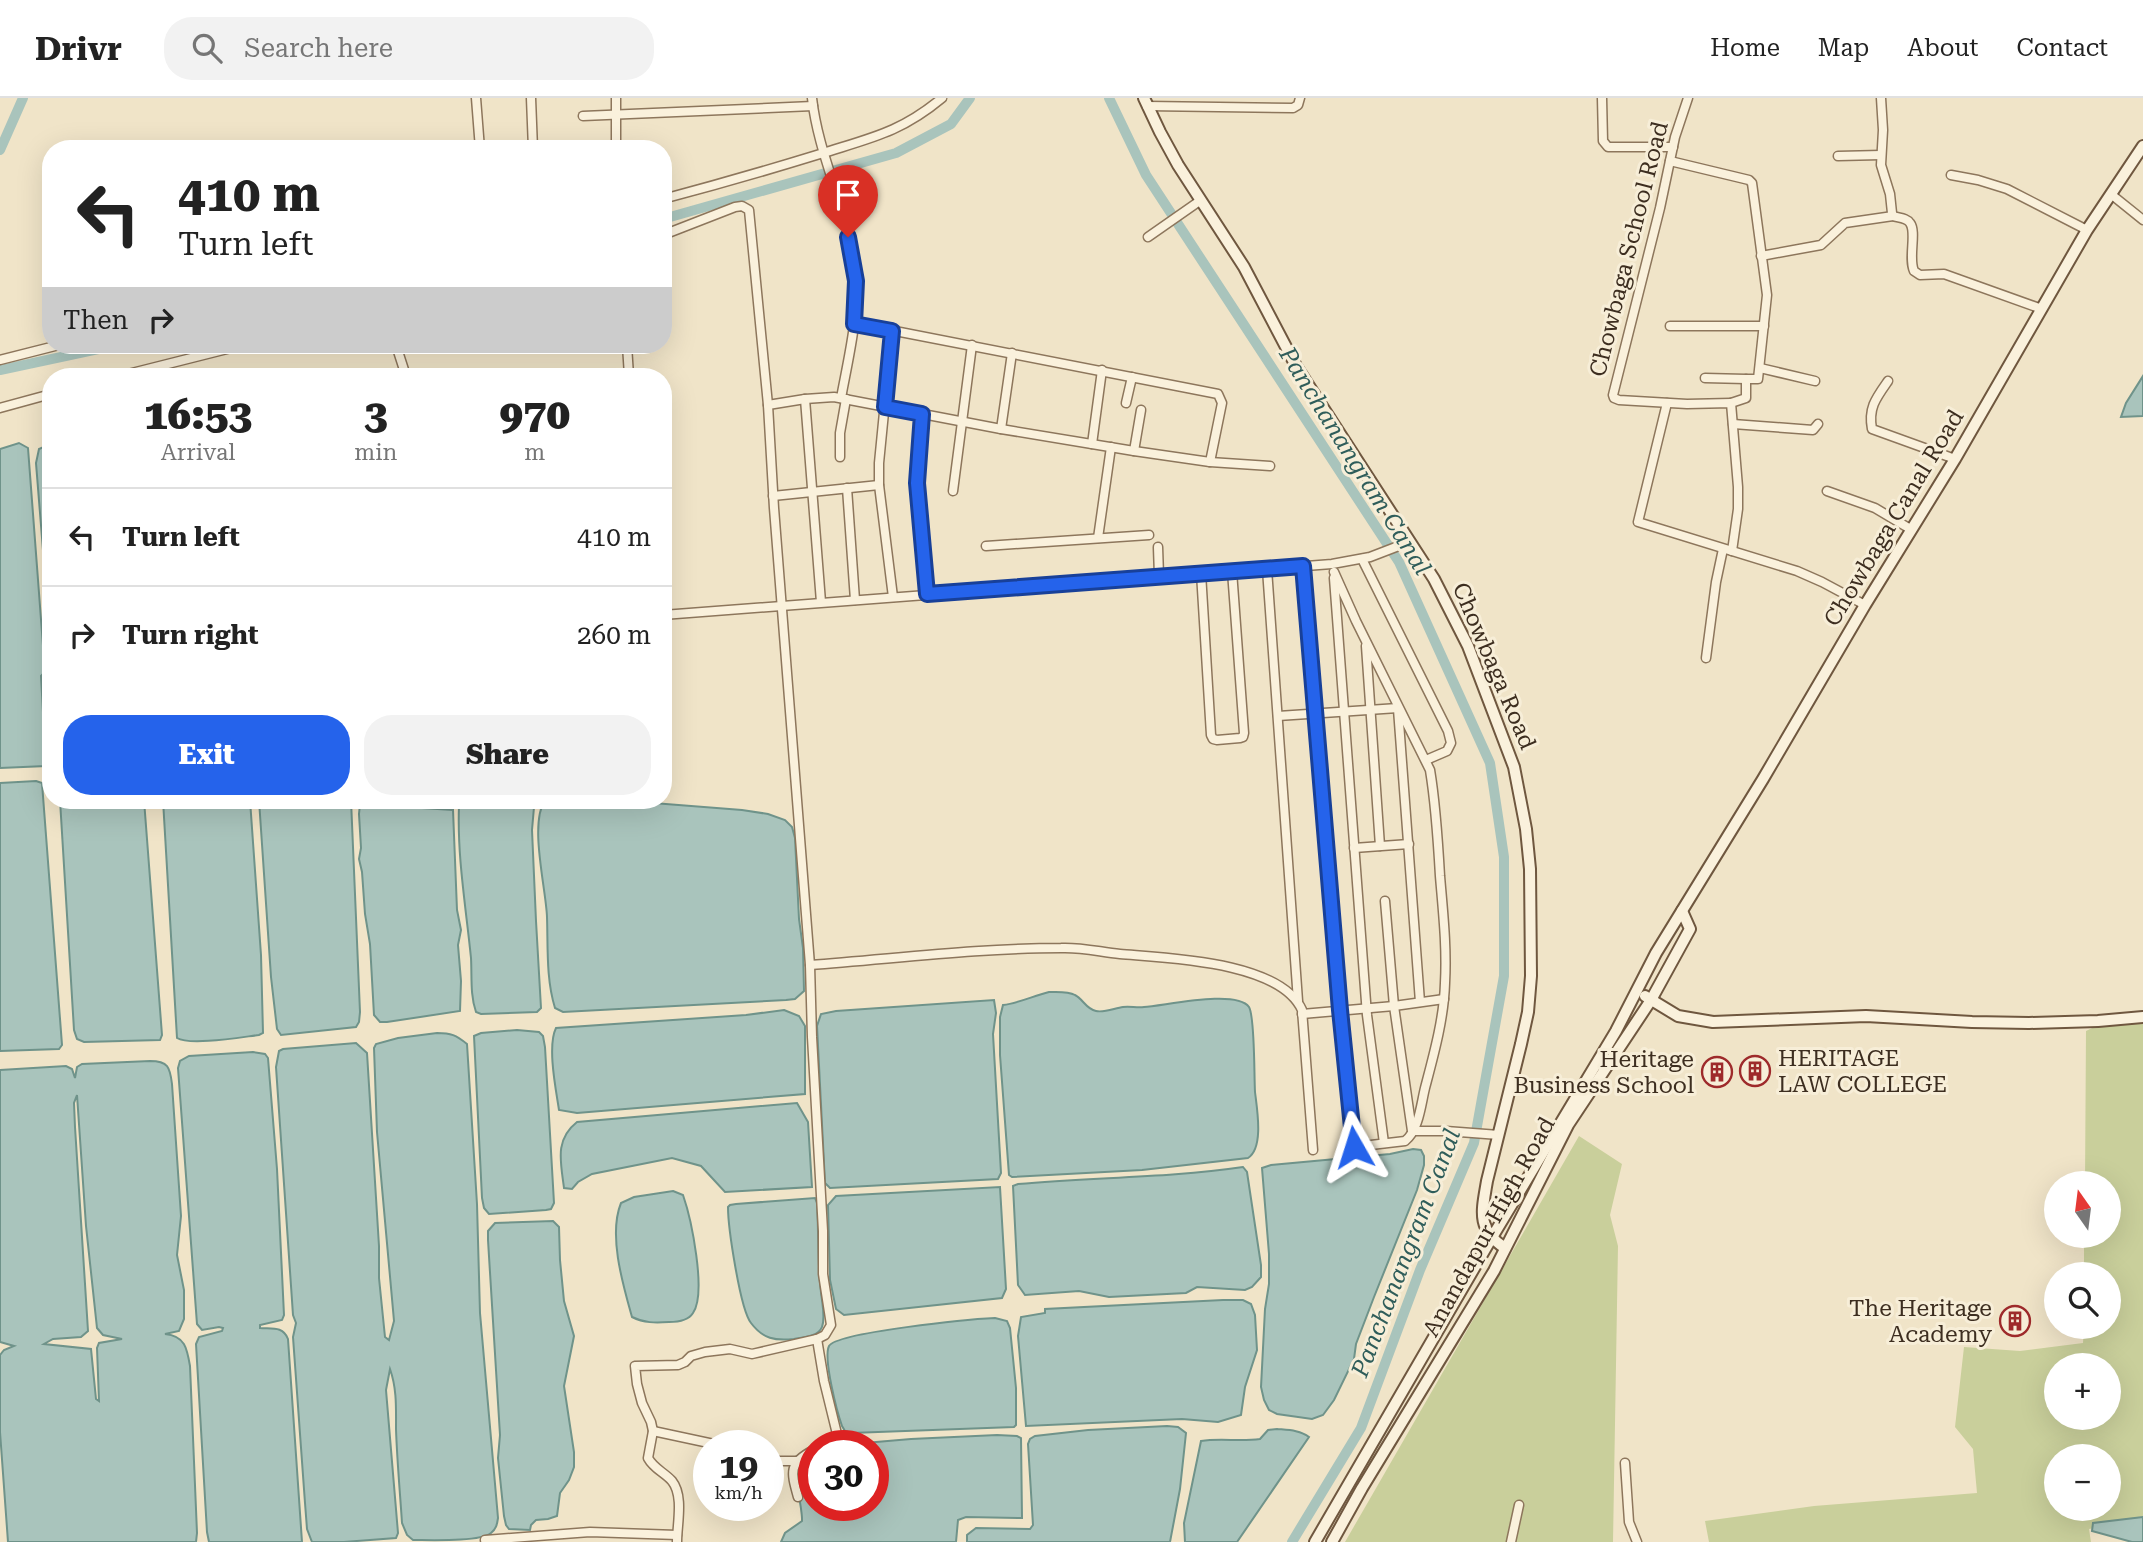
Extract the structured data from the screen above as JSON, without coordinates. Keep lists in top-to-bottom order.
{
  "streets": {
    "main road": ["Chowbaga Canal Road", "Chowbaga Road", "Anandapur High Road"],
    "street": ["Chowbaga School Road"]
  },
  "crossings": [
    ["Chowbaga Canal Road", "Anandapur High Road"],
    ["Chowbaga Road", "Anandapur High Road"]
  ],
  "water": ["Panchanangram Canal"],
  "places": {
    "building": ["HERITAGE LAW COLLEGE", "Heritage Business School", "The Heritage Academy"]
  },
  "north": "top",
  "page": {
    "header": "Drivr",
    "search": "Search here",
    "nav": [
      "Home",
      "Map",
      "About",
      "Contact"
    ],
    "turn": ["410 m", "Turn left"],
    "then": "Then",
    "eta": [
      "16:53",
      "Arrival",
      "3",
      "min",
      "970",
      "m"
    ],
    "list": [
      {
        "name": "Turn left",
        "value": "410 m"
      },
      {
        "name": "Turn right",
        "value": "260 m"
      }
    ],
    "buttons": ["Exit", "Share"],
    "map_buttons": ["+", "−"],
    "speed": "19 km/h",
    "limit": "30"
  }
}
